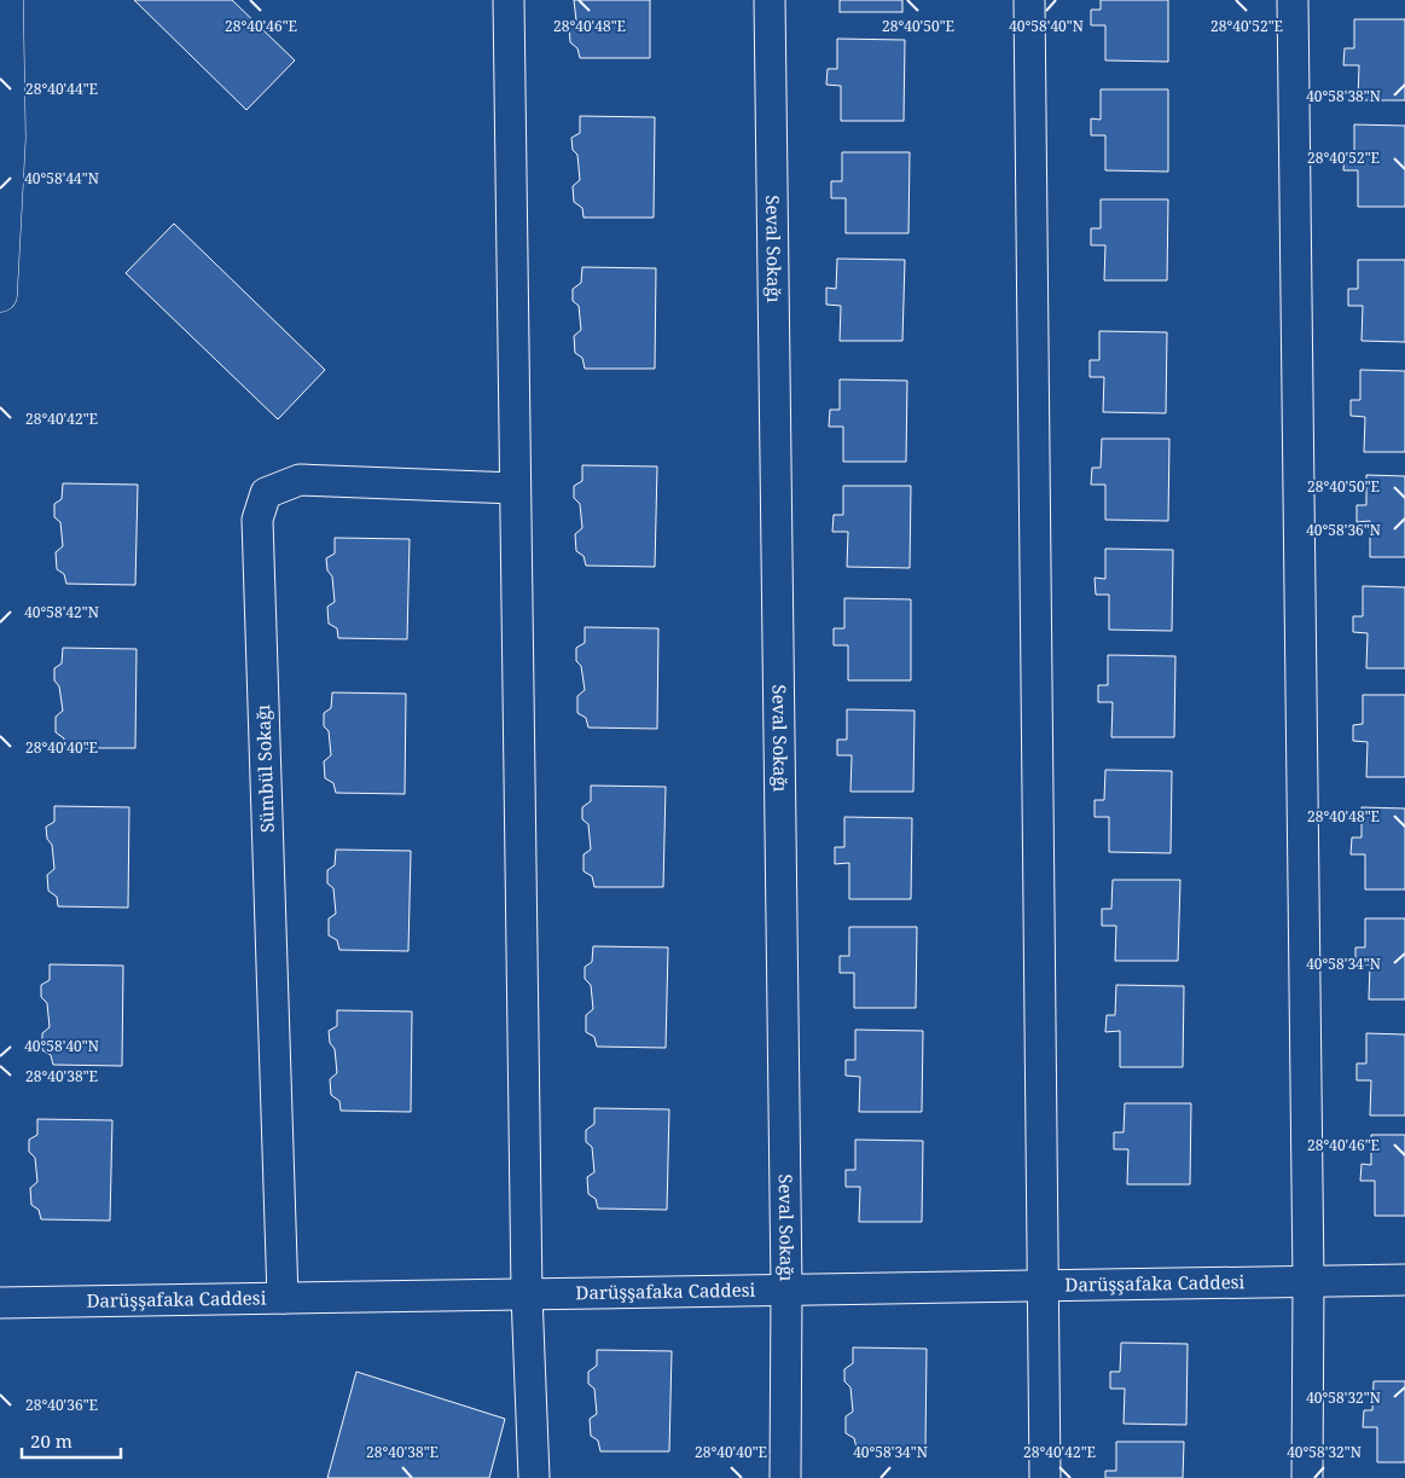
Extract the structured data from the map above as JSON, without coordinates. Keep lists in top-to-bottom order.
{
  "streets": {
    "street": ["Seval Sokağı", "Sümbül Sokağı", "Darüşşafaka Caddesi"]
  },
  "crossings": [
    ["Seval Sokağı", "Darüşşafaka Caddesi"],
    ["Sümbül Sokağı", "Darüşşafaka Caddesi"]
  ],
  "scale_bar": "20 m",
  "coordinates": [
    "28°40'46\"E",
    "28°40'48\"E",
    "28°40'50\"E",
    "40°58'40\"N",
    "28°40'52\"E",
    "28°40'44\"E",
    "40°58'38\"N",
    "40°58'44\"N",
    "28°40'42\"E",
    "40°58'36\"N",
    "40°58'42\"N",
    "28°40'40\"E",
    "40°58'34\"N",
    "28°40'38\"E",
    "40°58'32\"N",
    "28°40'36\"E"
  ]
}
